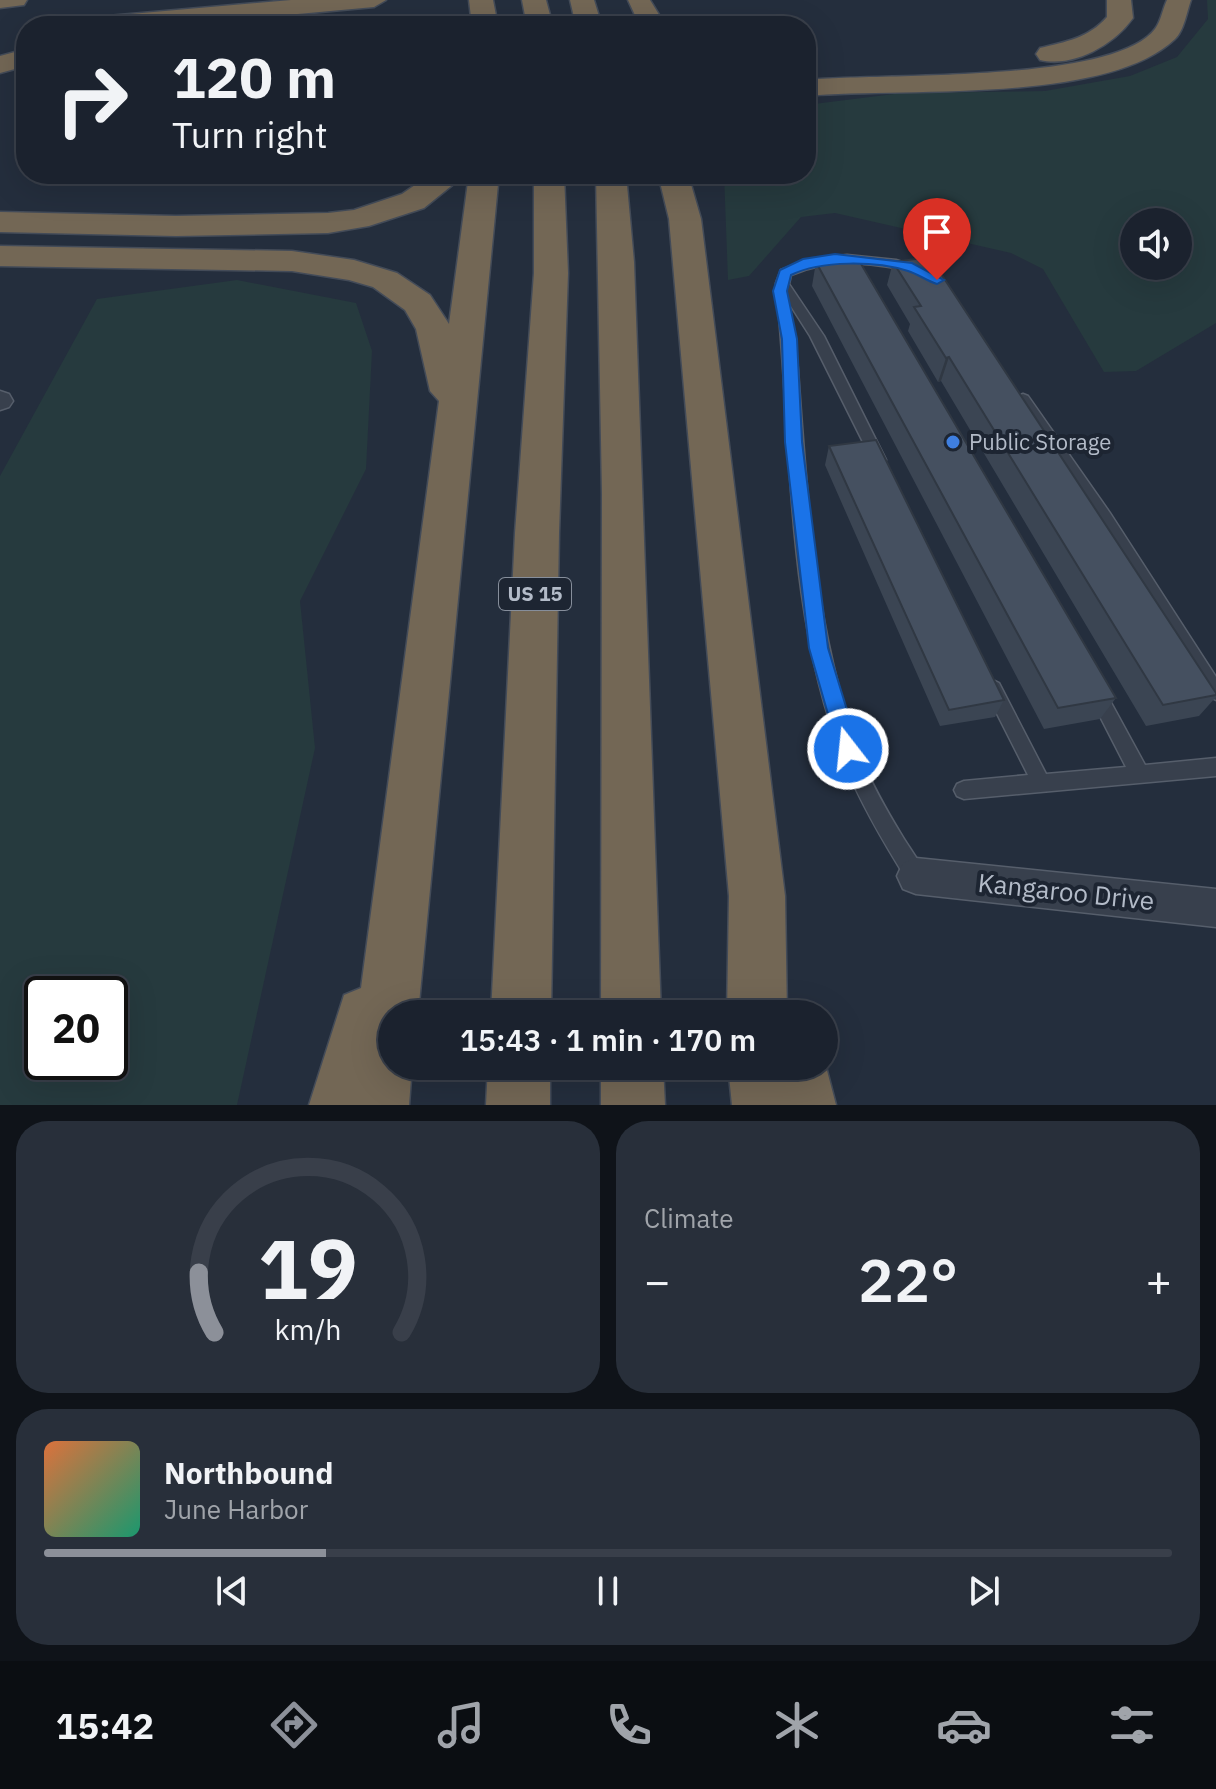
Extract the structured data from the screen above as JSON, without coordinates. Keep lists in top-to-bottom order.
{
  "streets": {
    "highway": ["US 15"],
    "street": ["Kangaroo Drive"]
  },
  "places": ["Public Storage"],
  "page": {
    "turn": ["120 m", "Turn right"],
    "limit": "20",
    "trip": "15:43 · 1 min · 170 m",
    "tile": "Climate",
    "heat": ["−", "22°", "+"],
    "song": ["Northbound", "June Harbor"],
    "tabs": "15:42",
    "gauge": ["19", "km/h"]
  }
}
